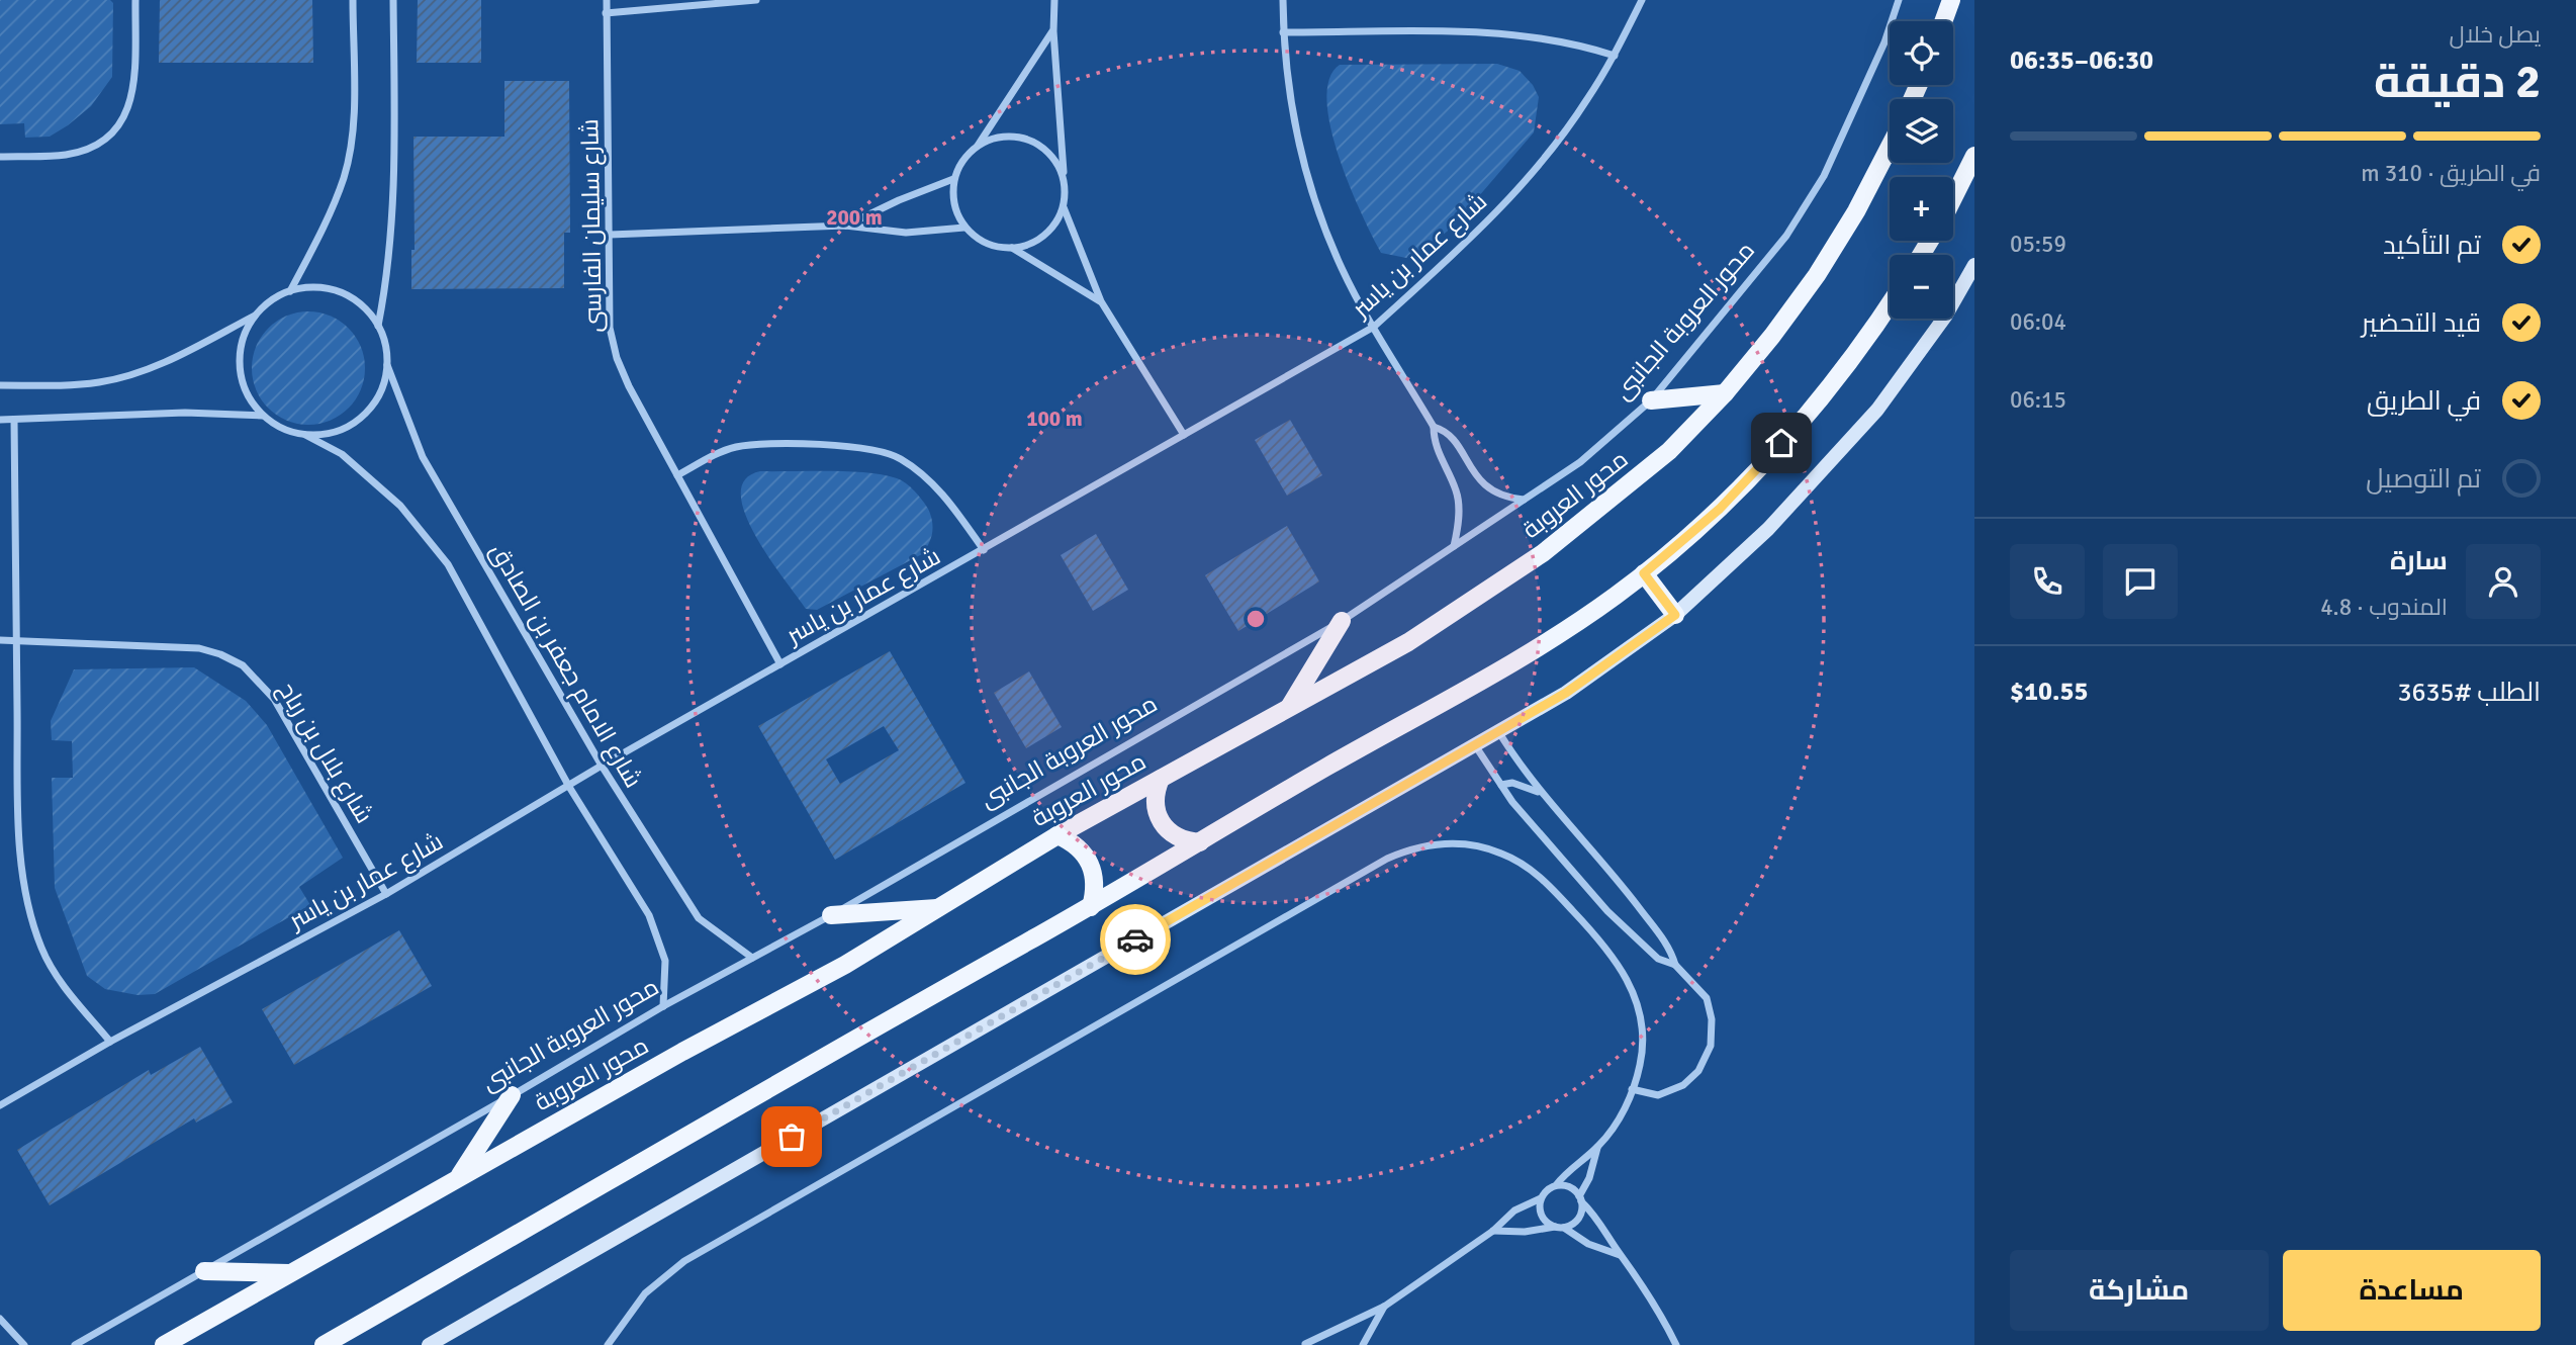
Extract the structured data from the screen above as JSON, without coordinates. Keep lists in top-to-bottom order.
{
  "streets": {
    "main road": ["محور العروبة"],
    "street": [
      "شارع سليمان الفارسى",
      "شارع عمار بن ياسر",
      "محور العروبة الجانبى",
      "شارع الامام جعفر بن الصادق",
      "شارع بلال بن رباح"
    ]
  },
  "crossings": [
    ["شارع سليمان الفارسى", "شارع عمار بن ياسر"],
    ["شارع عمار بن ياسر", "شارع الامام جعفر بن الصادق"],
    ["شارع عمار بن ياسر", "شارع بلال بن رباح"],
    ["محور العروبة الجانبى", "شارع الامام جعفر بن الصادق"]
  ],
  "page": {
    "heading": ["2 دقيقة", "يصل خلال", "06:30–06:35"],
    "panel": [
      "سارة",
      "المندوب · 4.8",
      "الطلب #3635",
      "$10.55"
    ],
    "map_buttons": ["+", "−"],
    "bar": "في الطريق · 310 m",
    "list": [
      ["تم التأكيد", "05:59"],
      ["قيد التحضير", "06:04"],
      ["في الطريق", "06:15"],
      "تم التوصيل"
    ],
    "buttons": ["مساعدة", "مشاركة"]
  },
  "rings": ["200 m", "100 m"]
}
